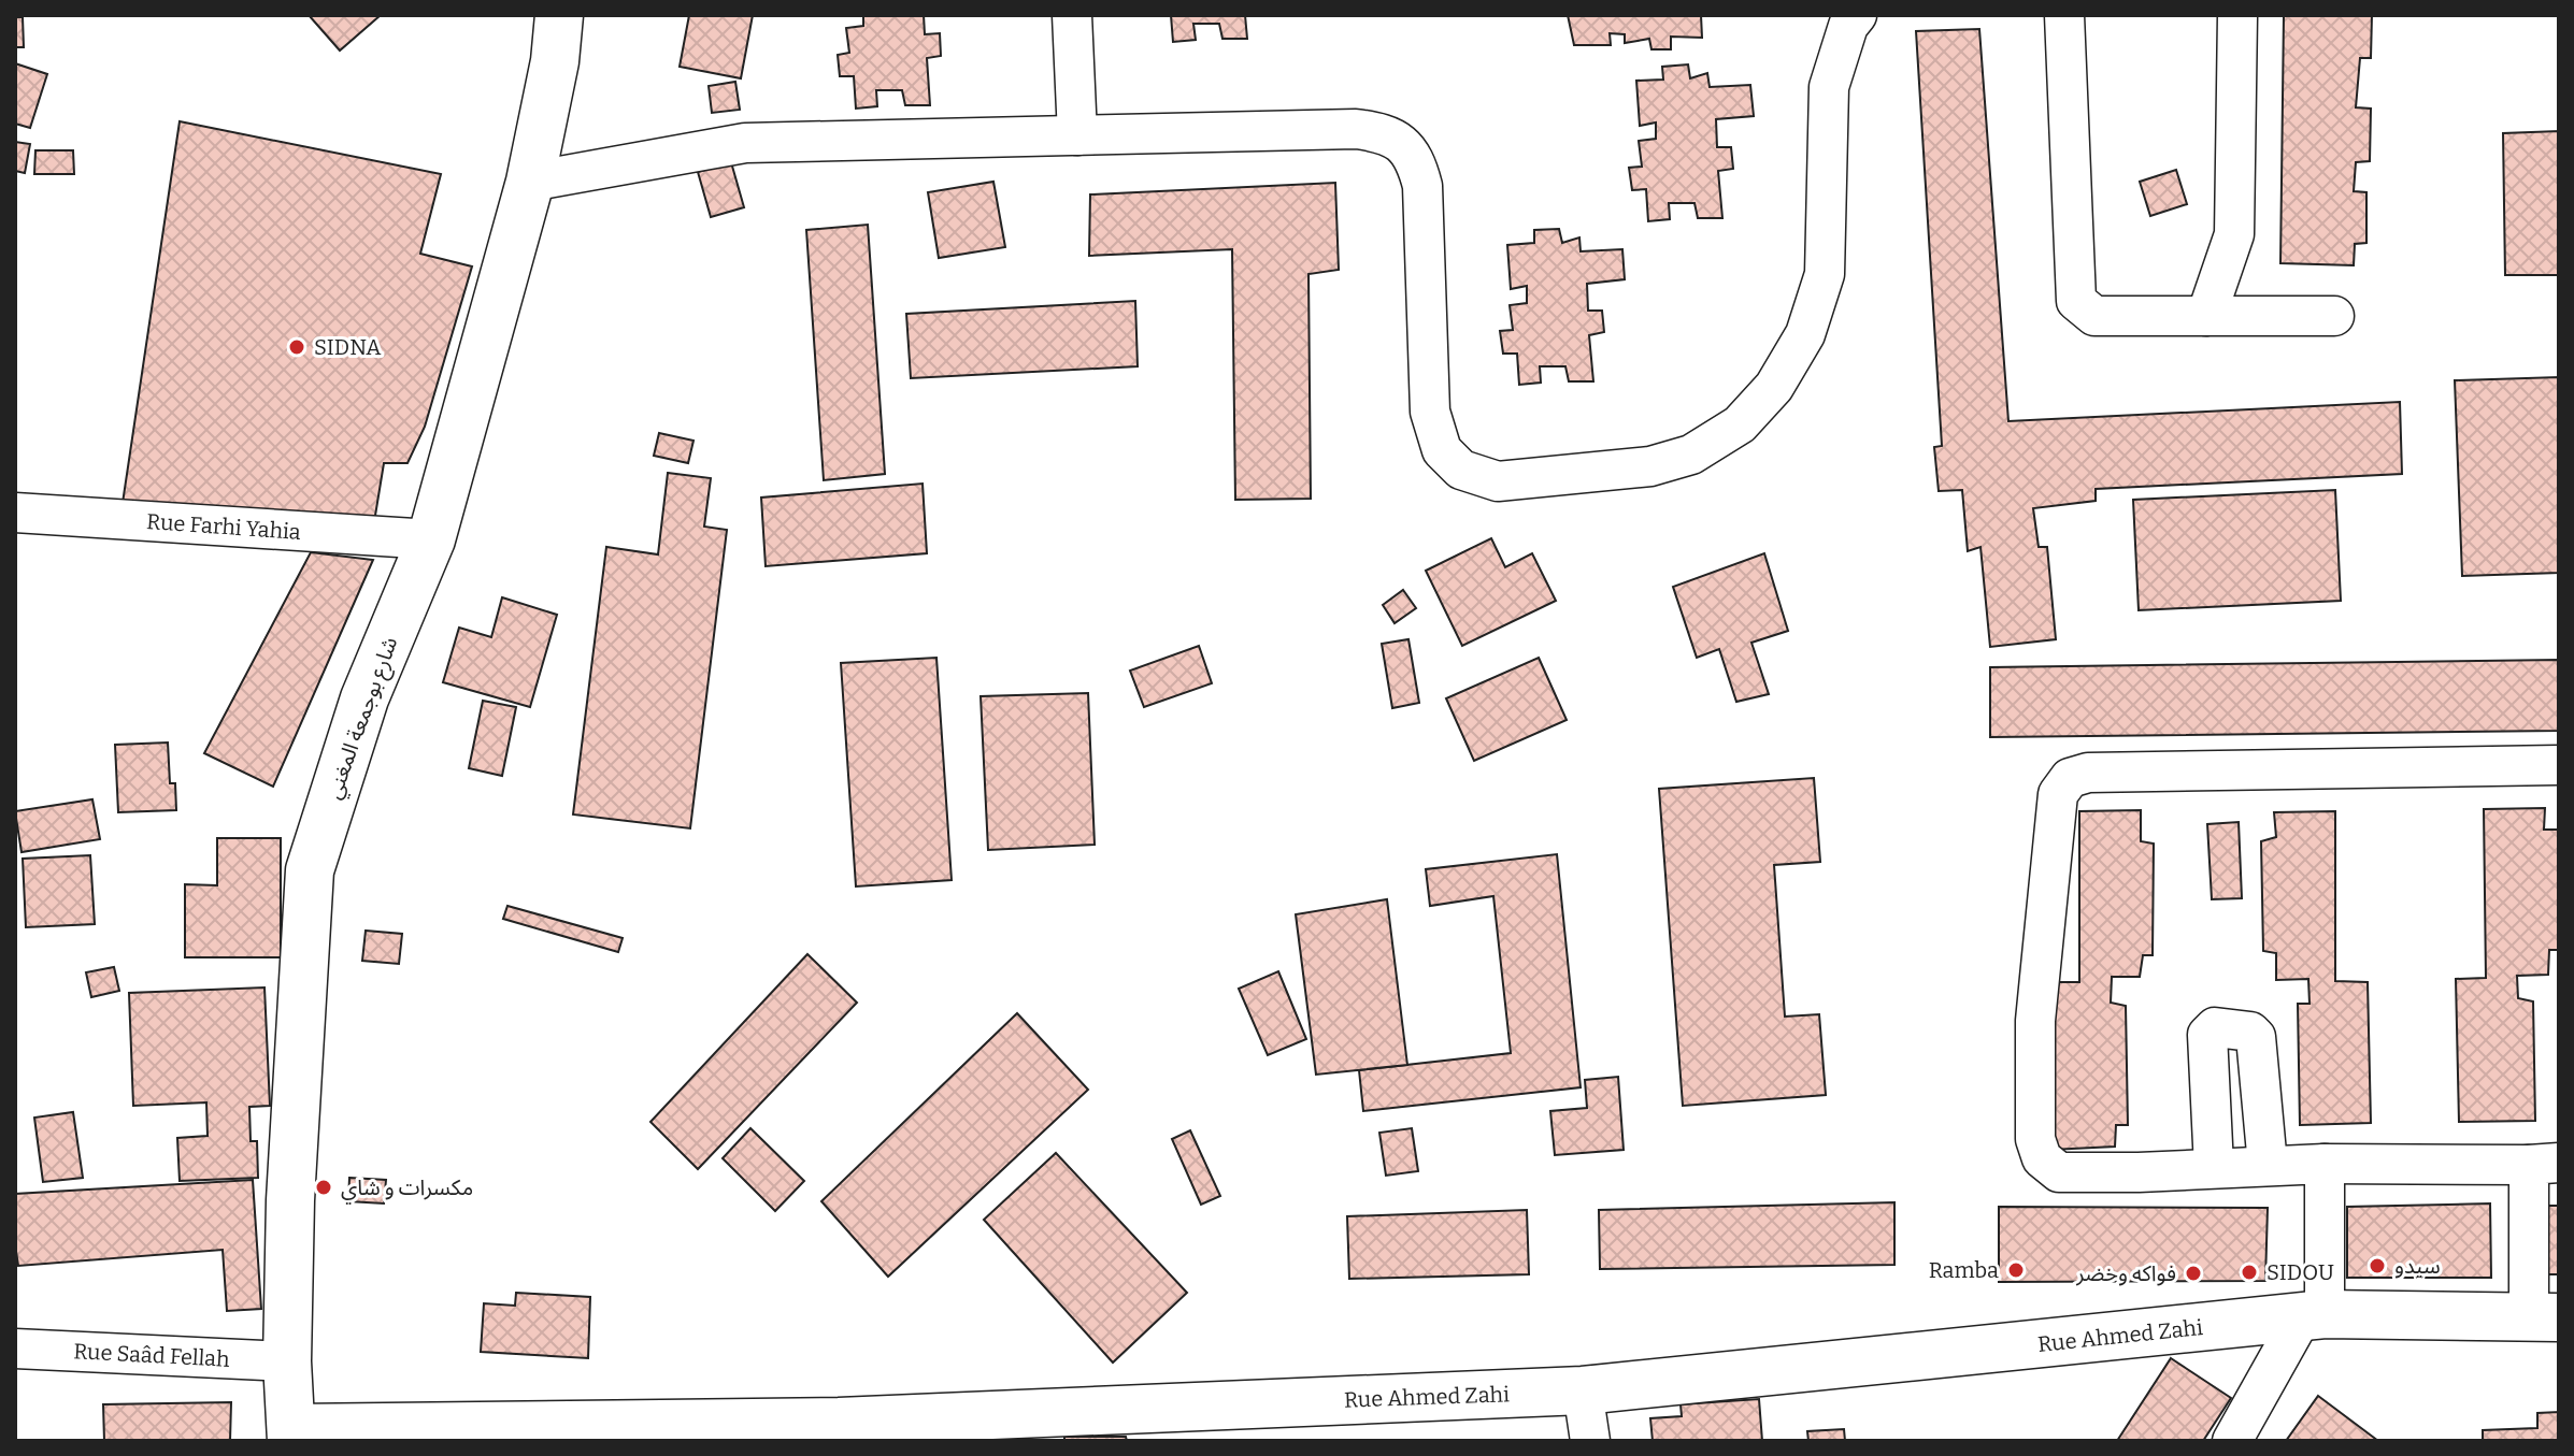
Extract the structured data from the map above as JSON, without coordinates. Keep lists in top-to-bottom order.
{
  "streets": {
    "street": [
      "Rue Farhi Yahia",
      "شارع بوجمعة المغني",
      "Rue Ahmed Zahi",
      "Rue Saâd Fellah"
    ]
  },
  "crossings": [
    ["Rue Farhi Yahia", "شارع بوجمعة المغني"],
    ["شارع بوجمعة المغني", "Rue Ahmed Zahi"],
    ["شارع بوجمعة المغني", "Rue Saâd Fellah"]
  ],
  "places": [
    "SIDNA",
    "مكسرات و شاي",
    "سيدو",
    "Ramba",
    "SIDOU",
    "فواكه وخضر"
  ]
}
